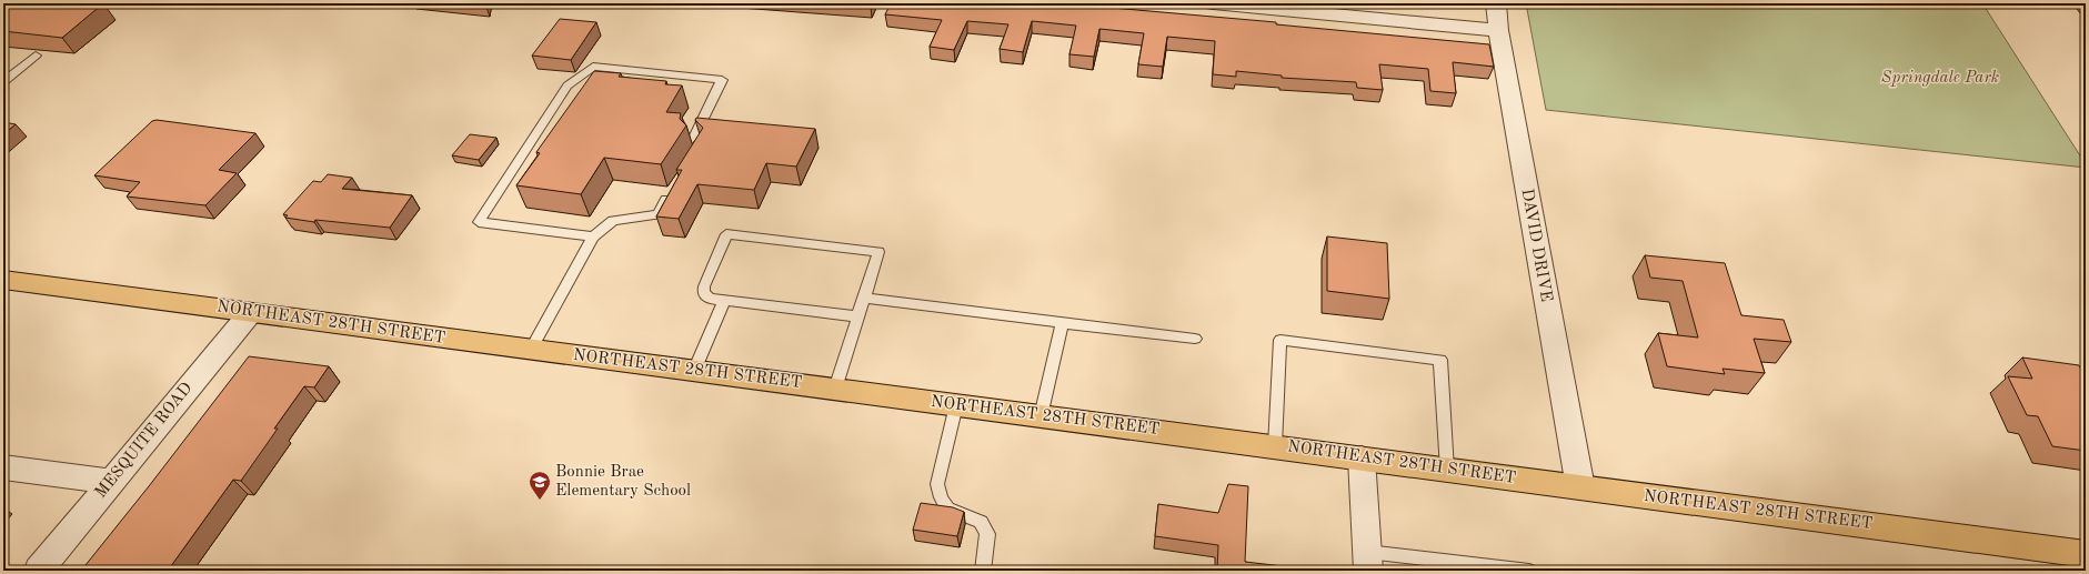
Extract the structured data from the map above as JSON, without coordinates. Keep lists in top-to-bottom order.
{
  "streets": {
    "main road": ["NORTHEAST 28TH STREET"],
    "street": ["DAVID DRIVE", "MESQUITE ROAD"]
  },
  "crossings": [
    ["DAVID DRIVE", "NORTHEAST 28TH STREET"],
    ["NORTHEAST 28TH STREET", "MESQUITE ROAD"]
  ],
  "parks": ["Springdale Park"],
  "places": {
    "school or university": ["Bonnie Brae Elementary School"]
  }
}
